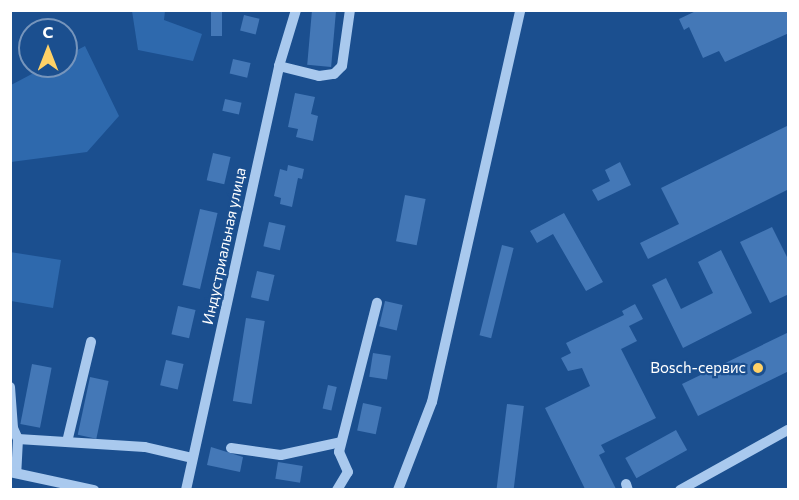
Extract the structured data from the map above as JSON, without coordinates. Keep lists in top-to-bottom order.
{
  "streets": {
    "street": ["Индустриальная улица"]
  },
  "places": ["Bosch-сервис"],
  "north": "top"
}
